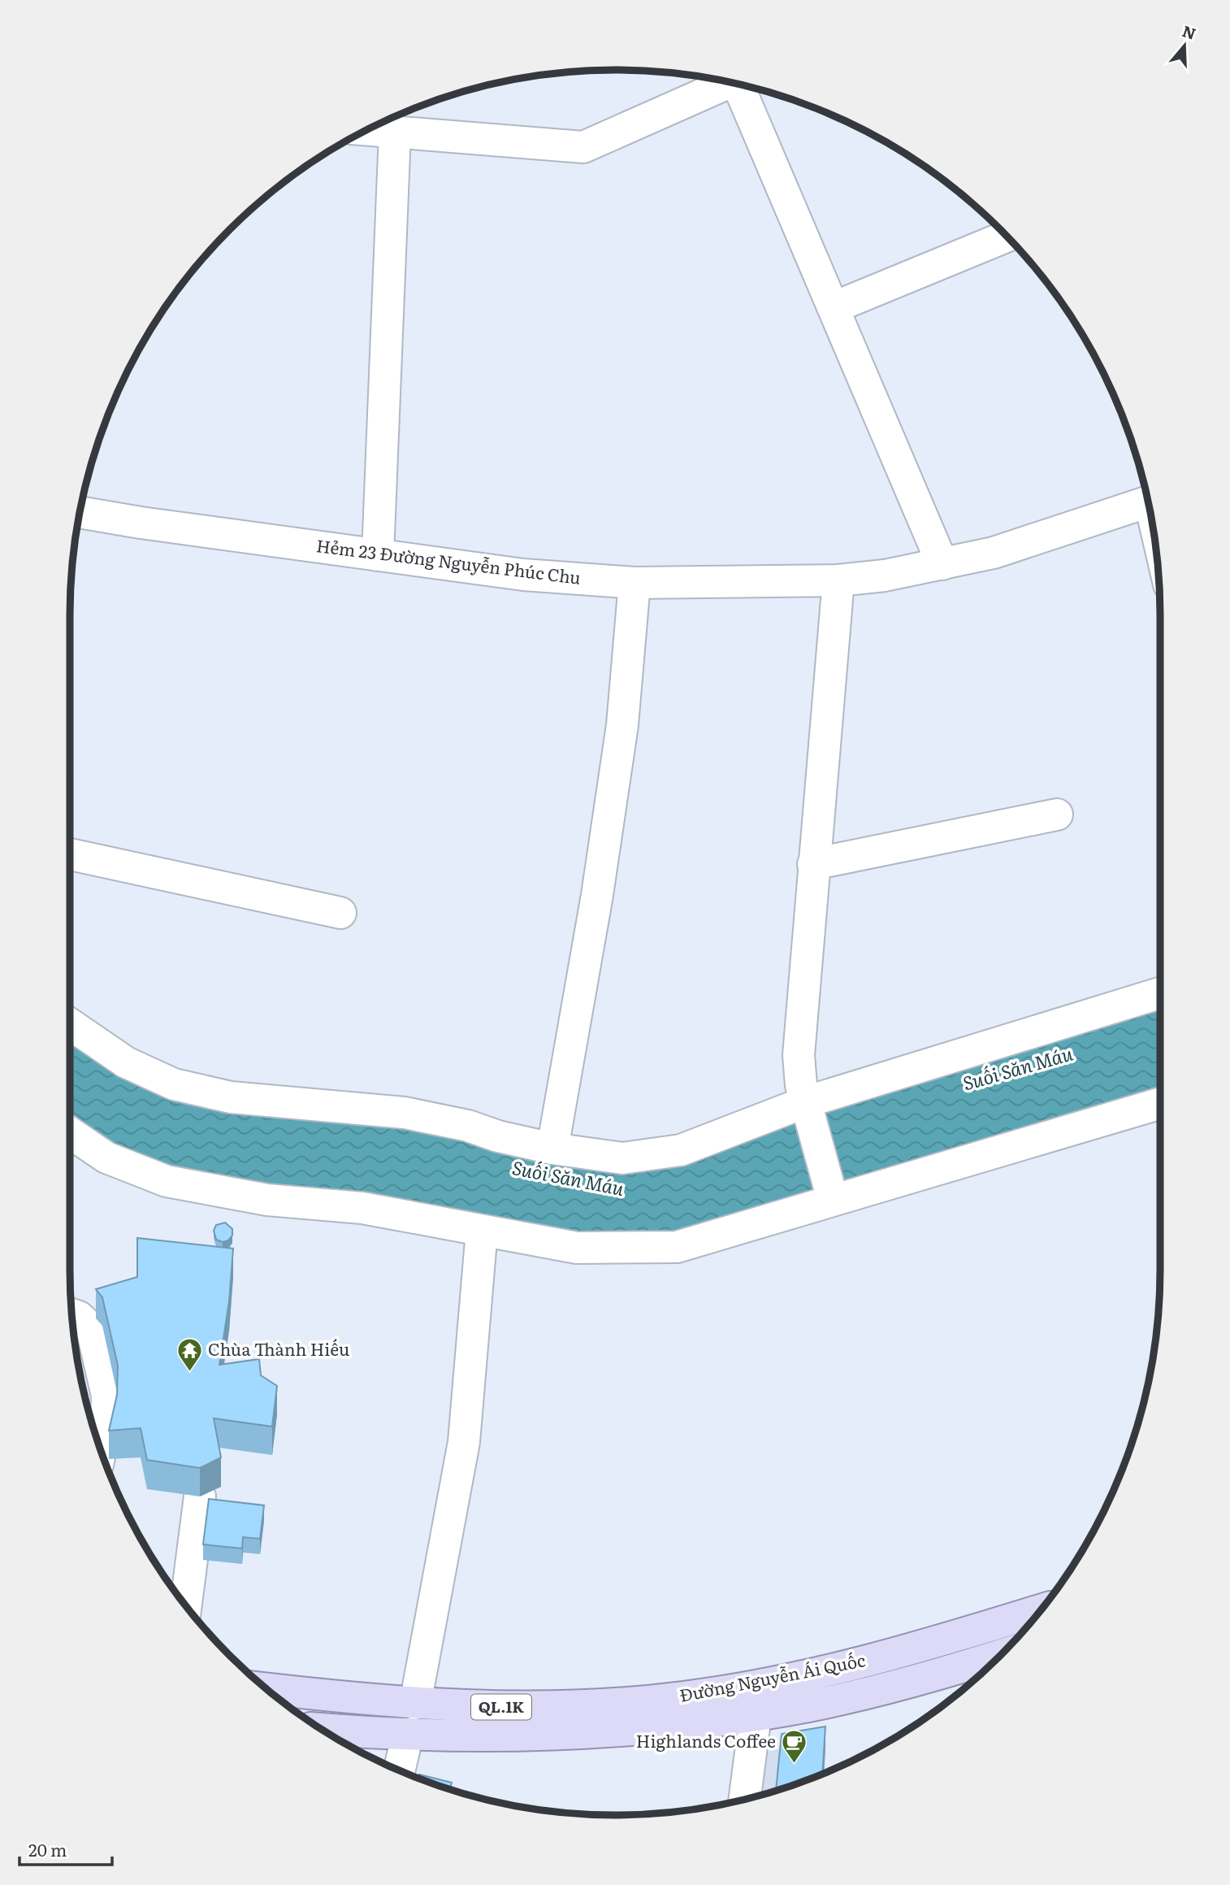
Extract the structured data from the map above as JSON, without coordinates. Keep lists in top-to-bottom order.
{
  "streets": {
    "main road": ["Đường Nguyễn Ái Quốc", "QL.1K"],
    "street": ["Hẻm 23 Đường Nguyễn Phúc Chu"]
  },
  "water": ["Suối Săn Máu"],
  "places": {
    "temple": ["Chùa Thành Hiếu"],
    "cafe": ["Highlands Coffee"]
  },
  "scale_bar": "20 m",
  "north": "top"
}
